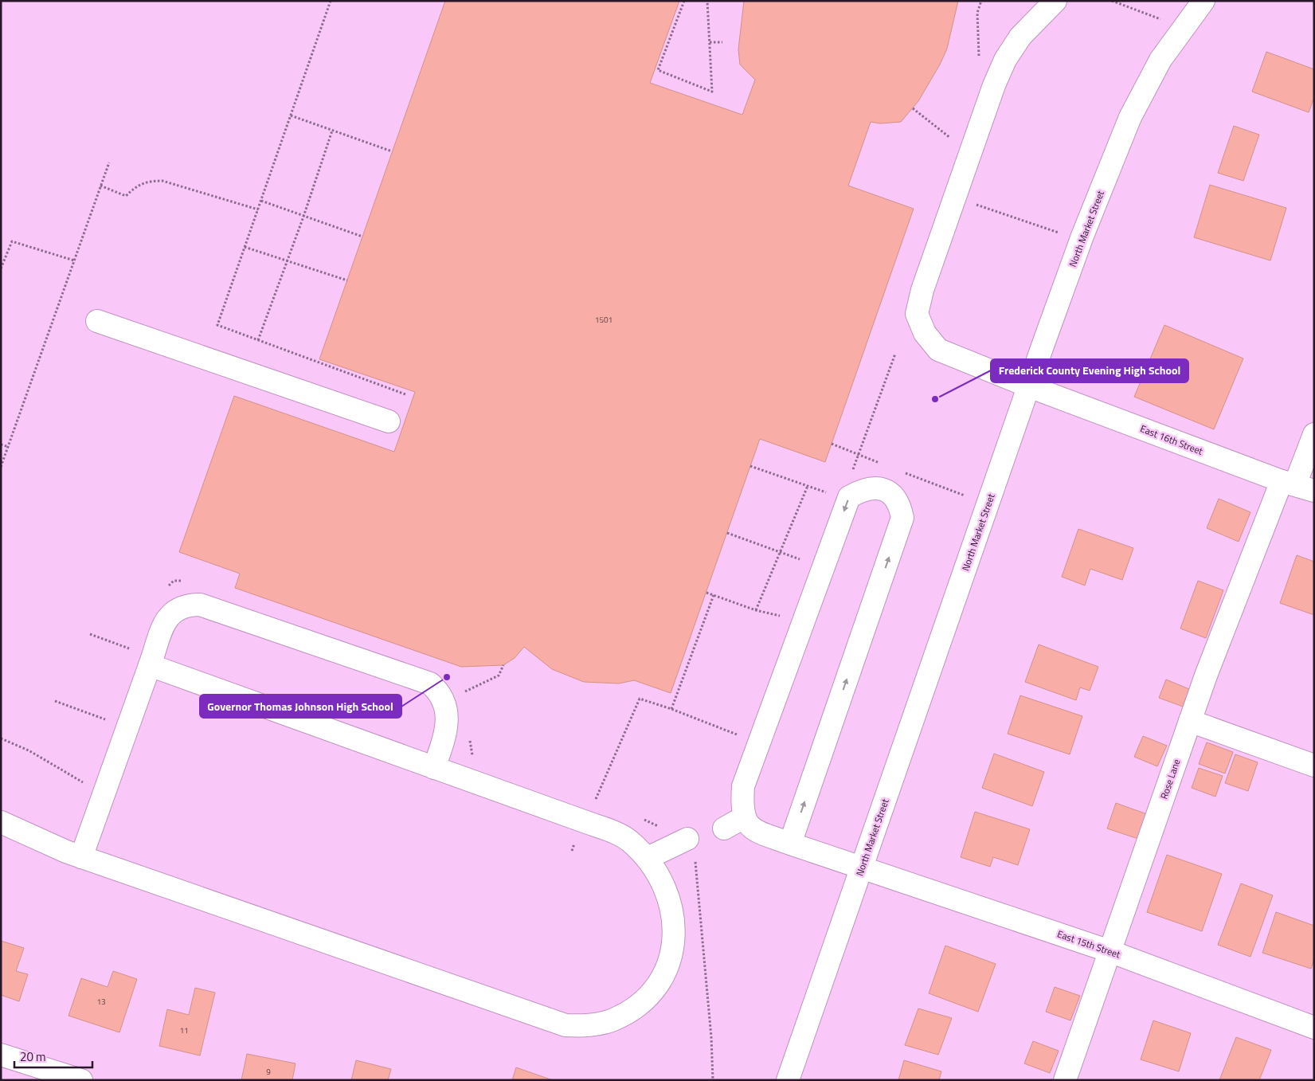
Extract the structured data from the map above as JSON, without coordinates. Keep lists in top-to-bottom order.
{
  "streets": {
    "street": [
      "North Market Street",
      "East 16th Street",
      "Rose Lane",
      "East 15th Street"
    ]
  },
  "crossings": [
    ["North Market Street", "East 16th Street"],
    ["North Market Street", "East 15th Street"],
    ["East 16th Street", "Rose Lane"],
    ["Rose Lane", "East 15th Street"]
  ],
  "places": ["Frederick County Evening High School", "Governor Thomas Johnson High School"],
  "house_numbers": [
    "1501",
    "13",
    "11",
    "9"
  ],
  "scale_bar": "20 m"
}
